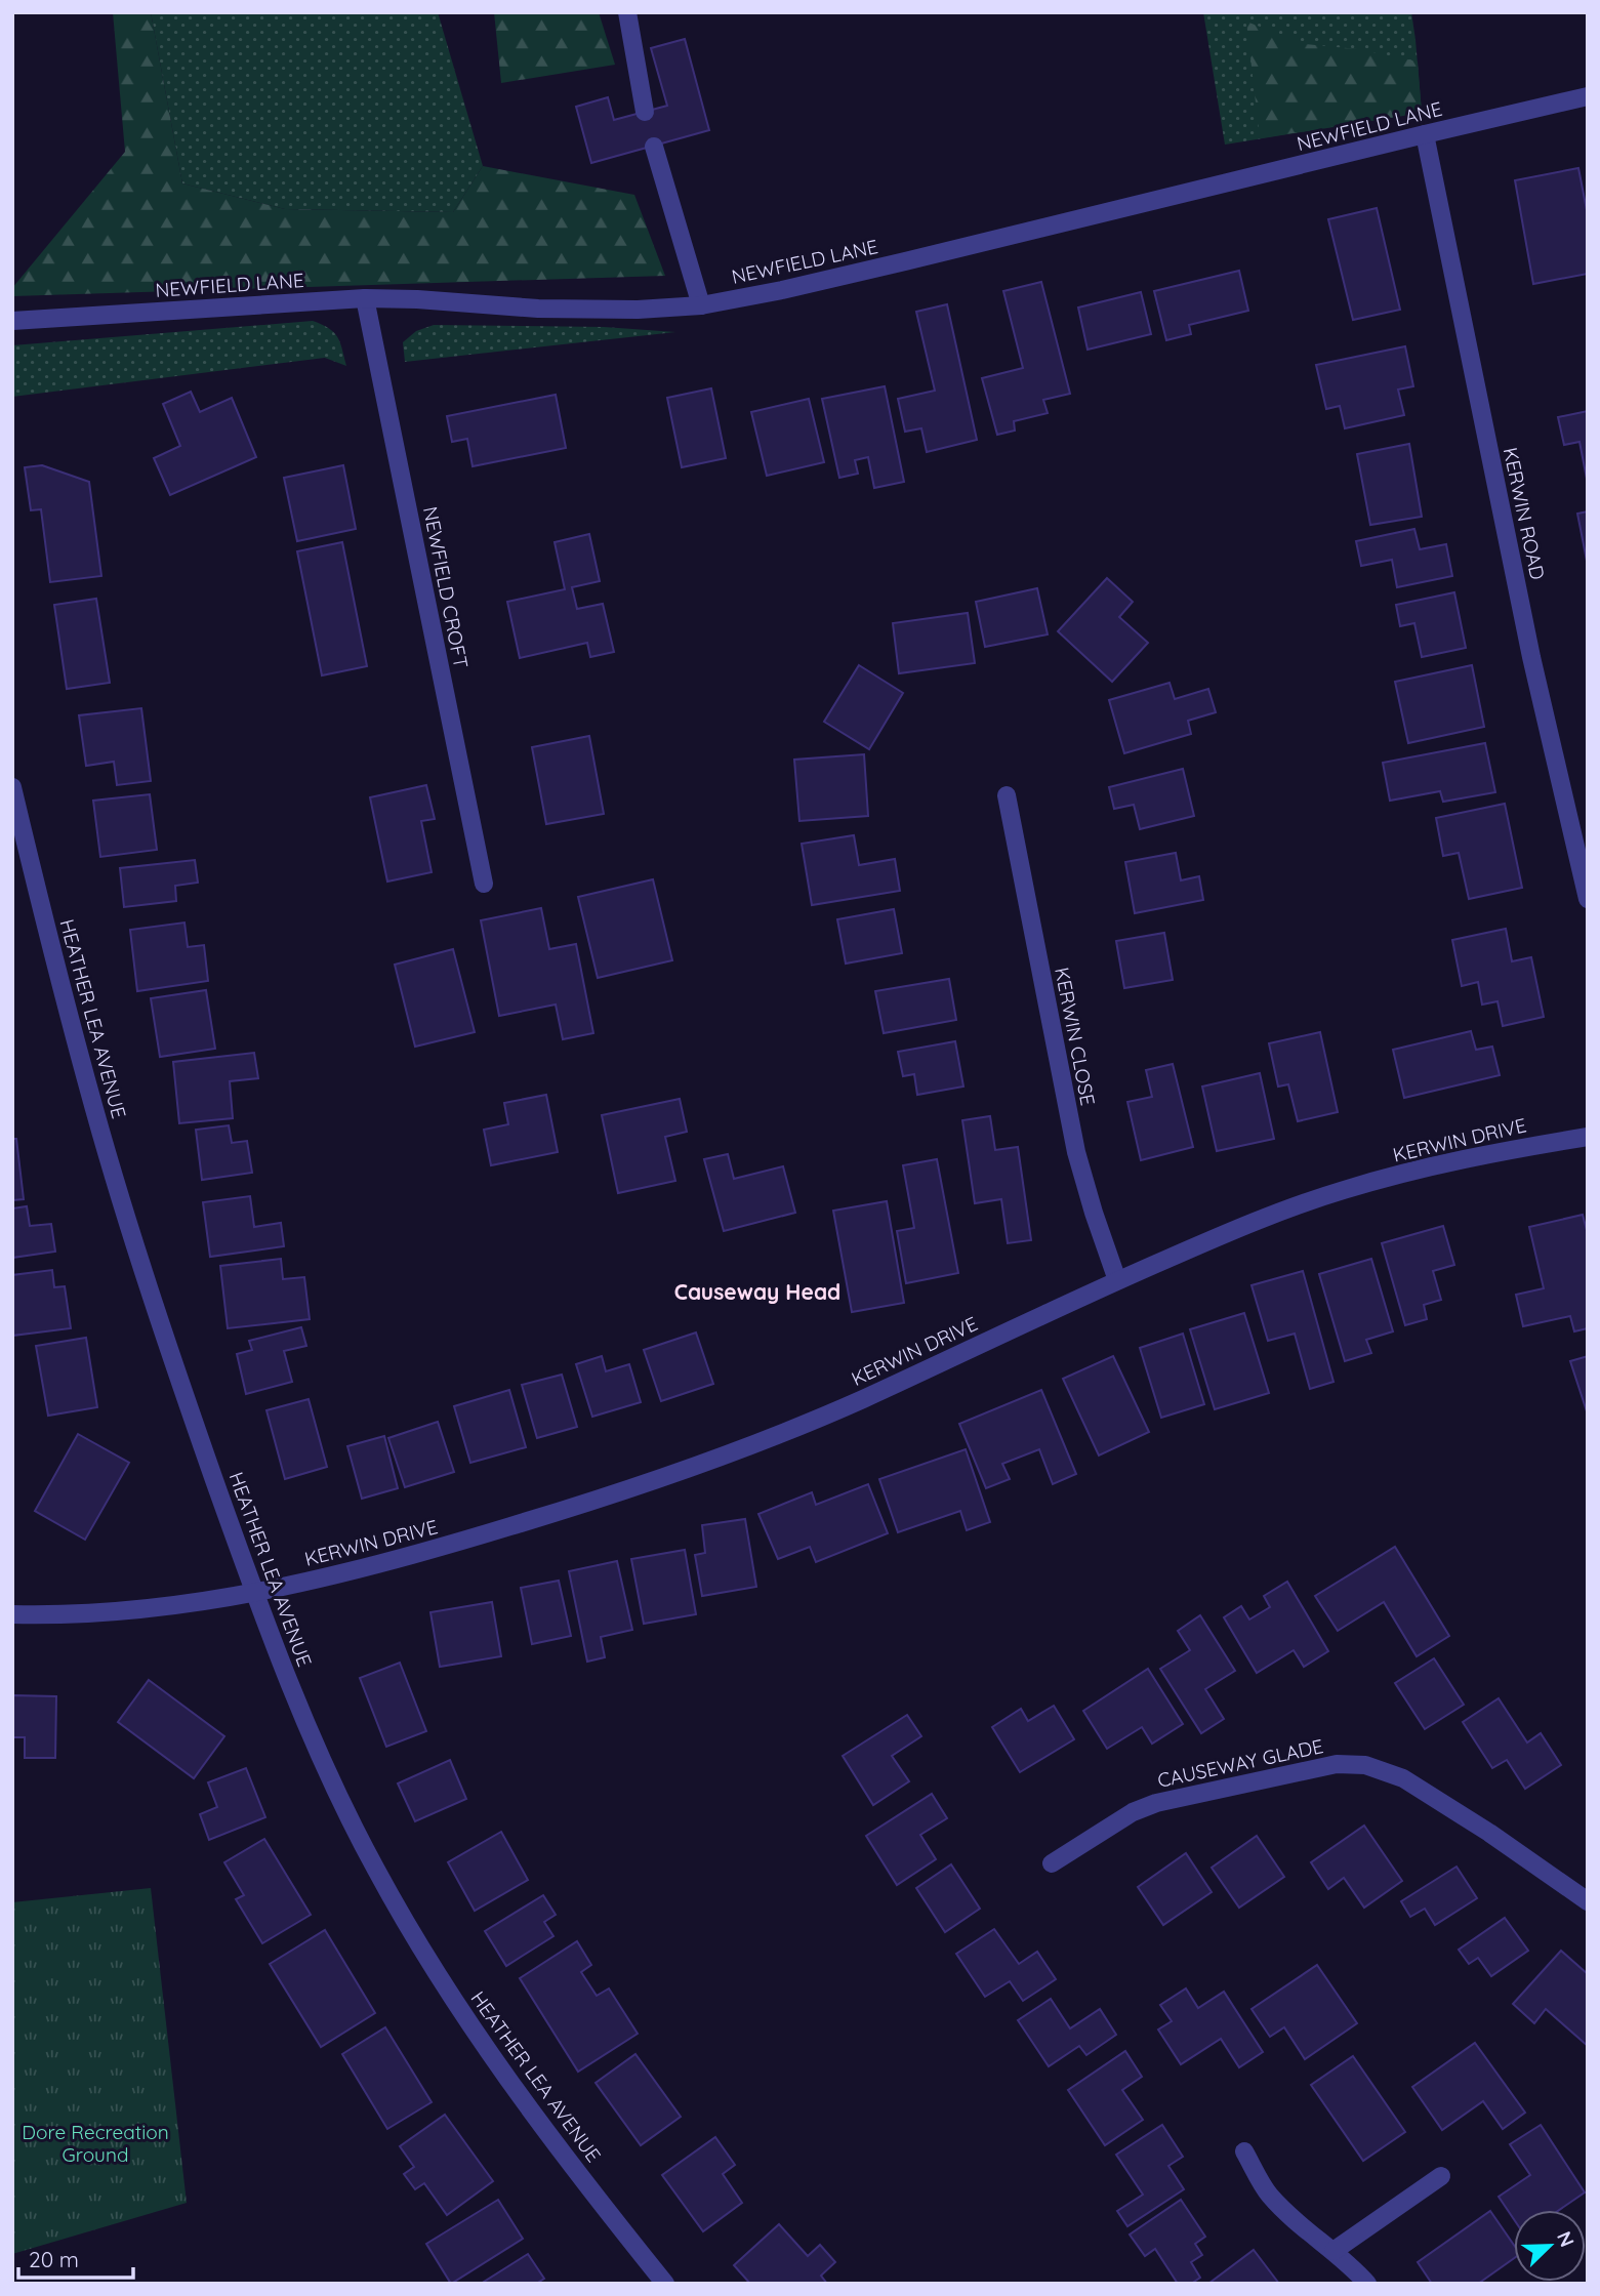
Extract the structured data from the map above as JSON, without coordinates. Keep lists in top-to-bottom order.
{
  "streets": {
    "street": [
      "NEWFIELD LANE",
      "KERWIN ROAD",
      "NEWFIELD CROFT",
      "HEATHER LEA AVENUE",
      "KERWIN CLOSE",
      "KERWIN DRIVE",
      "CAUSEWAY GLADE"
    ]
  },
  "crossings": [
    ["NEWFIELD LANE", "KERWIN ROAD"],
    ["NEWFIELD LANE", "NEWFIELD CROFT"],
    ["HEATHER LEA AVENUE", "KERWIN DRIVE"],
    ["KERWIN CLOSE", "KERWIN DRIVE"]
  ],
  "districts": ["Causeway Head"],
  "parks": ["Dore Recreation Ground"],
  "scale_bar": "20 m",
  "north": "top right"
}
